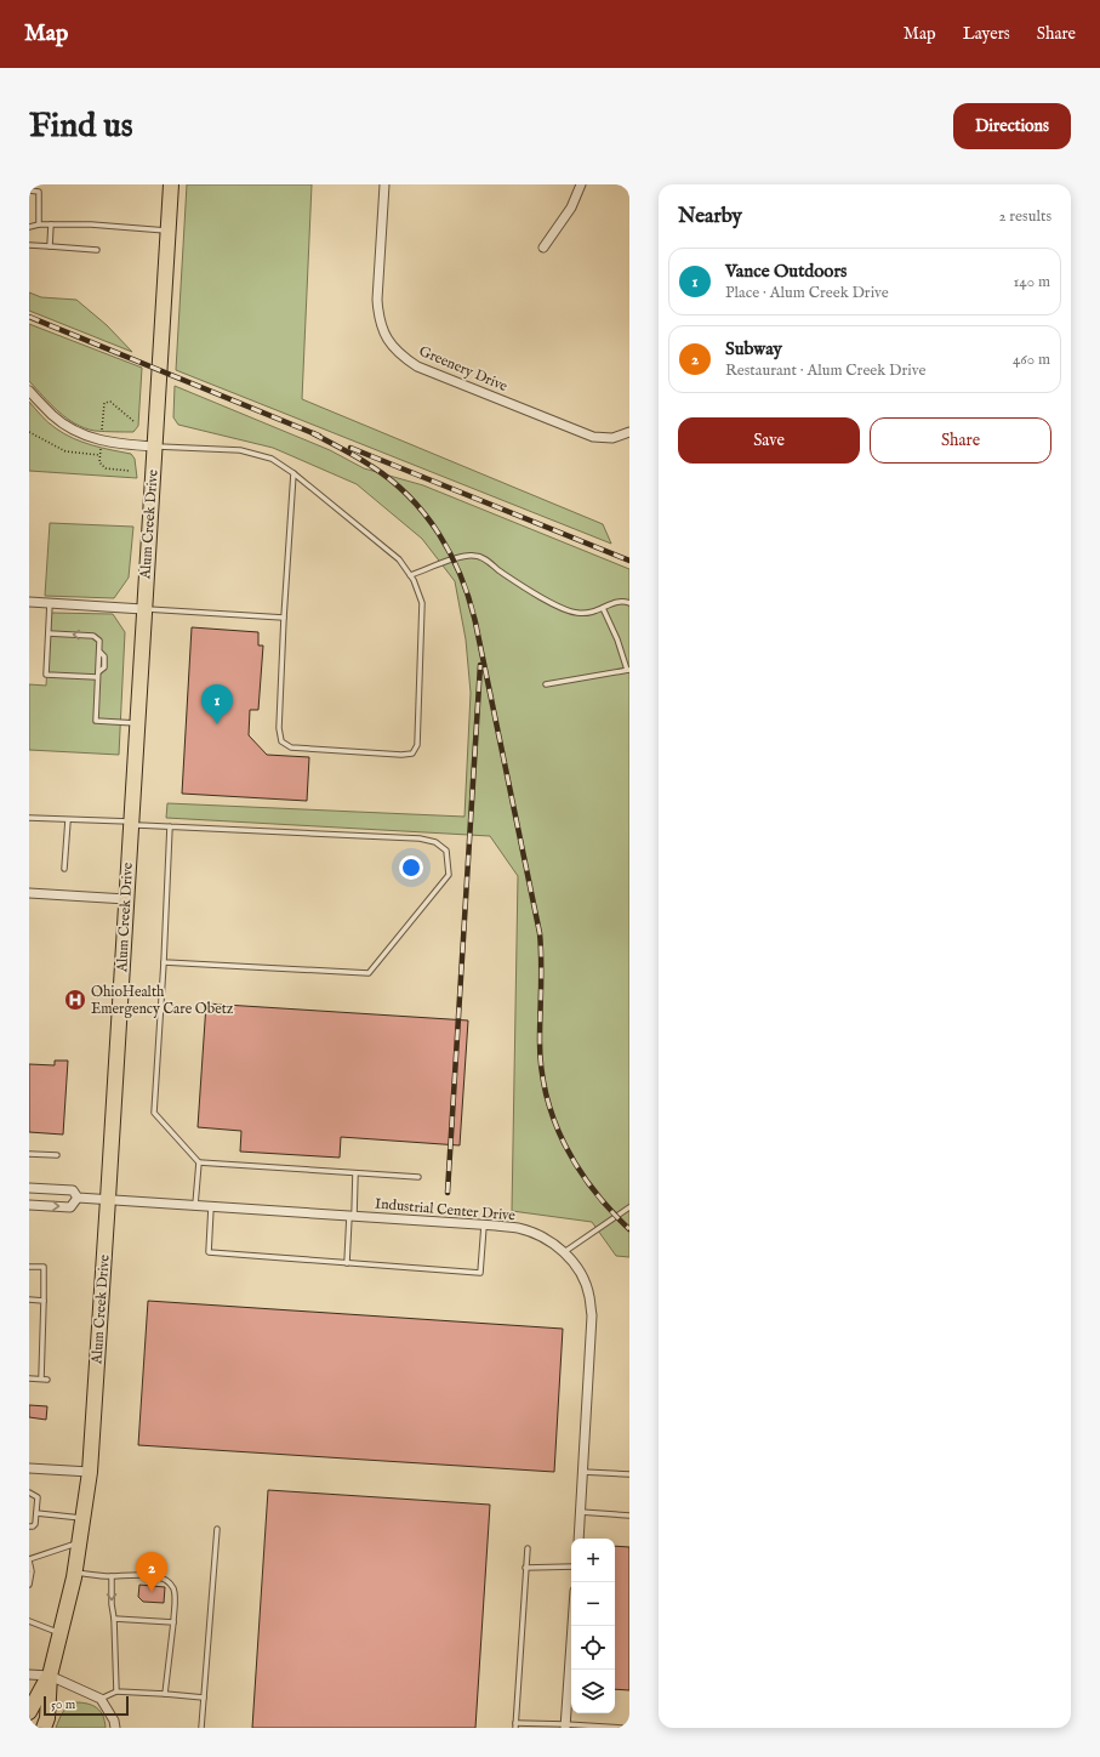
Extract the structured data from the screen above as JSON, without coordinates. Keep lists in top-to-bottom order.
{
  "streets": {
    "main road": ["Alum Creek Drive"],
    "street": ["Greenery Drive", "Industrial Center Drive"]
  },
  "crossings": [
    ["Alum Creek Drive", "Industrial Center Drive"]
  ],
  "places": {
    "hospital": ["OhioHealth Emergency Care Obetz"]
  },
  "scale_bar": "50 m",
  "page": {
    "header": "Map",
    "nav": ["Map", "Layers", "Share"],
    "buttons": [
      "Directions",
      ["Save", "Share"]
    ],
    "title": "Find us",
    "heading": ["Nearby", "2 results"],
    "list": [
      {
        "mark": "1",
        "name": "Vance Outdoors",
        "note": "Place · Alum Creek Drive",
        "value": "140 m"
      },
      {
        "mark": "2",
        "name": "Subway",
        "note": "Restaurant · Alum Creek Drive",
        "value": "460 m"
      }
    ],
    "pins": ["1", "2"],
    "map_buttons": ["+", "−"],
    "scale": "50 m"
  }
}
